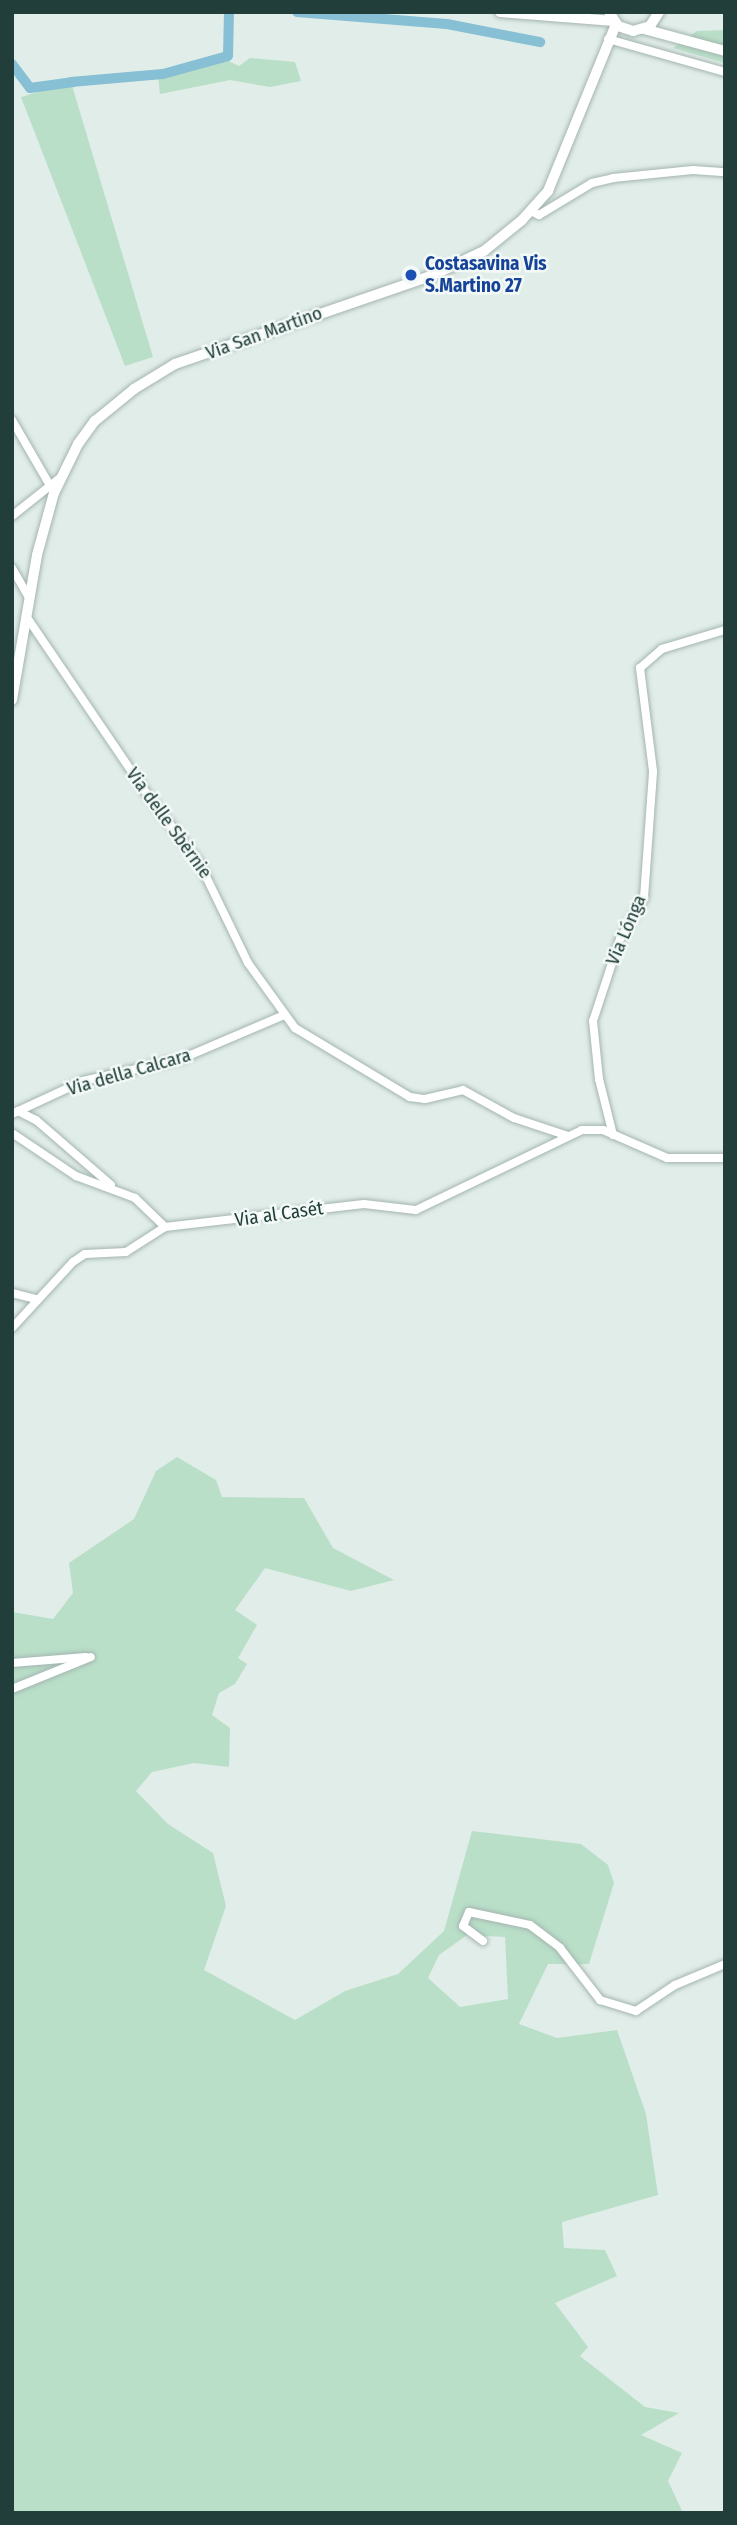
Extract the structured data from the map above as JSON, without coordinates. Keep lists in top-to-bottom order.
{
  "streets": {
    "street": [
      "Via San Martino",
      "Via delle Sbèrnie",
      "Via Lónga",
      "Via della Calcara",
      "Via al Casét"
    ]
  },
  "crossings": [
    ["Via San Martino", "Via delle Sbèrnie"],
    ["Via delle Sbèrnie", "Via della Calcara"],
    ["Via delle Sbèrnie", "Via al Casét"]
  ],
  "places": ["Costasavina Vis S.Martino 27"]
}
